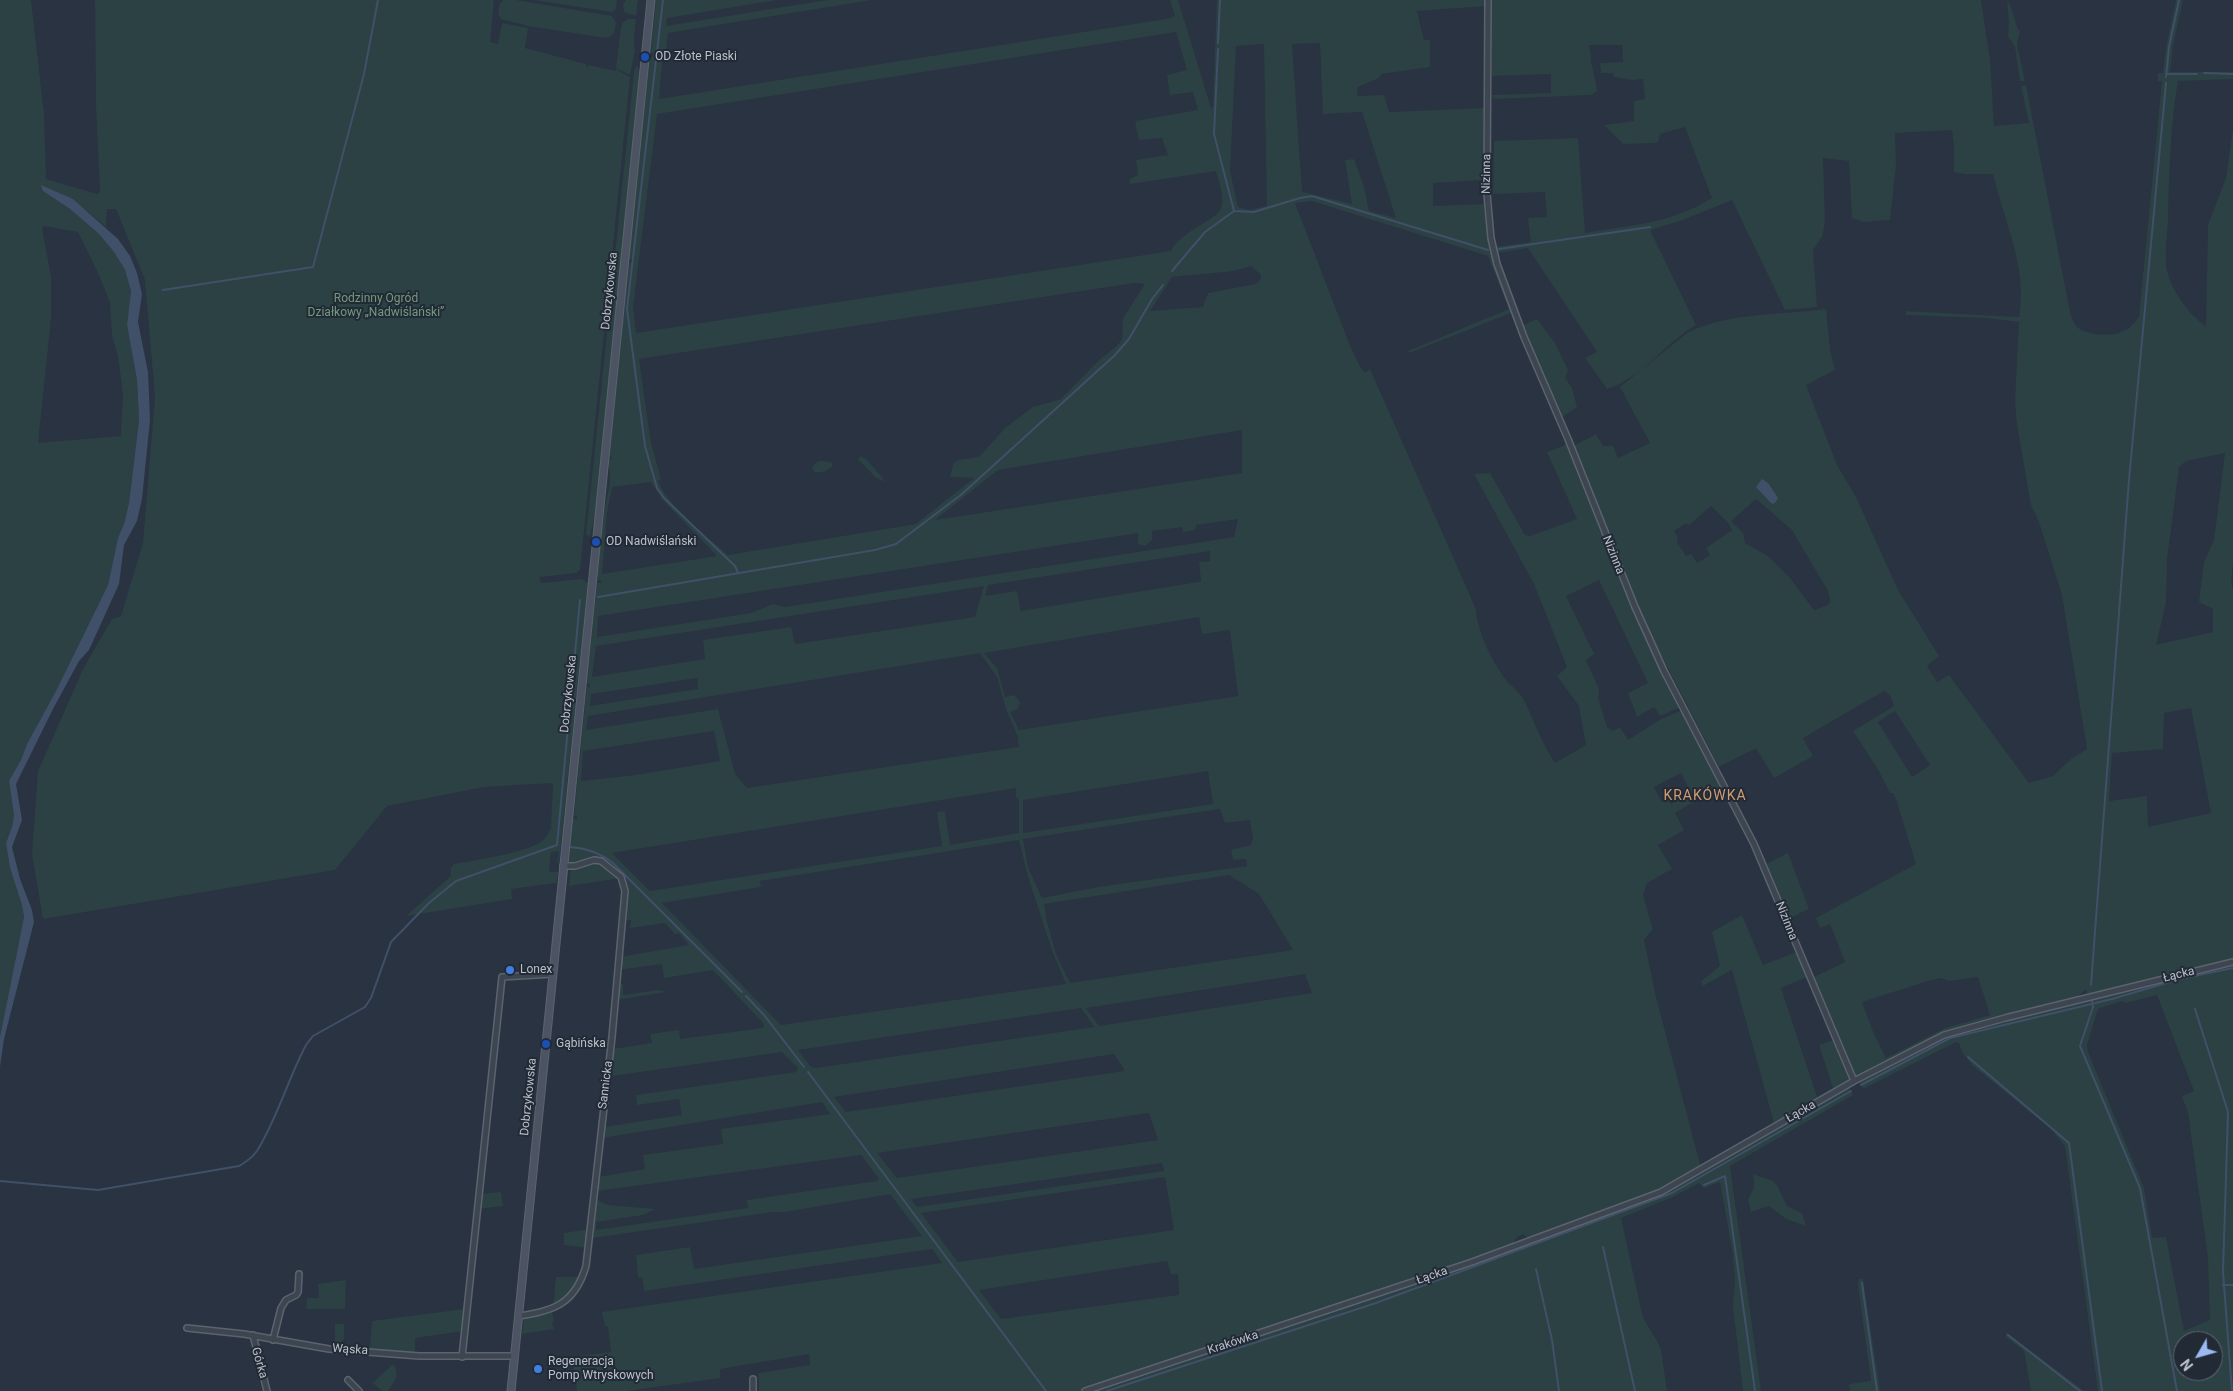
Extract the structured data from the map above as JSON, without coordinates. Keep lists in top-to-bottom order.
{
  "streets": {
    "main road": ["Dobrzykowska"],
    "street": [
      "Nizinna",
      "Łącka",
      "Sannicka",
      "Krakówka",
      "Wąska",
      "Górka"
    ]
  },
  "crossings": [
    ["Nizinna", "Łącka"],
    ["Dobrzykowska", "Sannicka"],
    ["Dobrzykowska", "Wąska"],
    ["Łącka", "Krakówka"],
    ["Wąska", "Górka"]
  ],
  "districts": ["KRAKÓWKA"],
  "parks": ["Rodzinny Ogród Działkowy „Nadwiślański”"],
  "places": [
    "OD Złote Piaski",
    "OD Nadwiślański",
    "Lonex",
    "Gąbińska",
    "Regeneracja Pomp Wtryskowych"
  ],
  "north": "bottom left"
}
